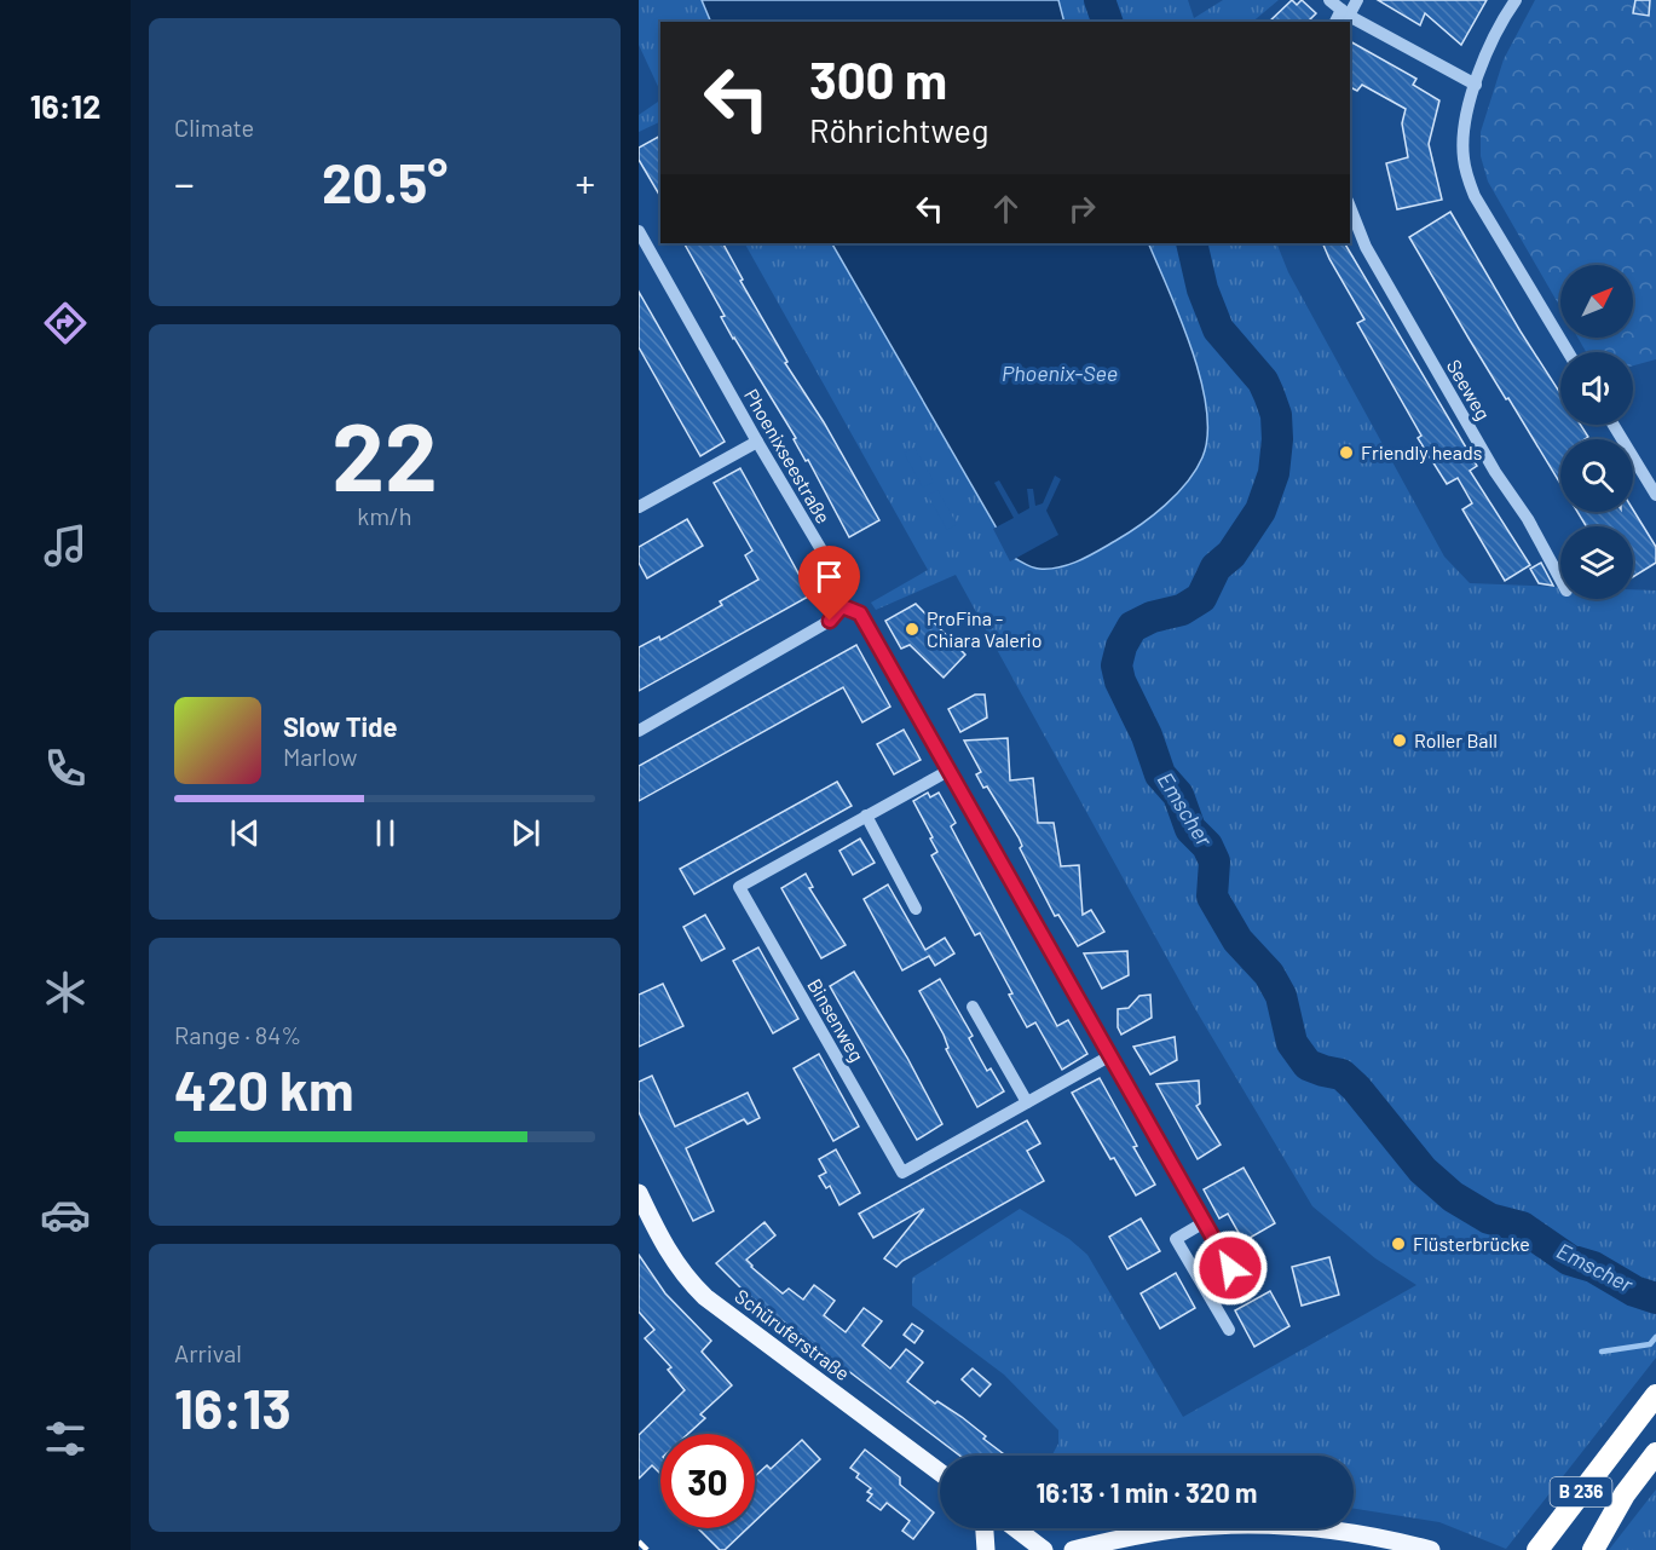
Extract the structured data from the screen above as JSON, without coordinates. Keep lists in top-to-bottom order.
{
  "streets": {
    "highway": ["B 236"],
    "main road": ["Schüruferstraße"],
    "street": ["Seeweg", "Phoenixseestraße", "Binsenweg"]
  },
  "water": ["Phoenix-See", "Emscher"],
  "places": [
    "Friendly heads",
    "ProFina - Chiara Valerio",
    "Roller Ball",
    "Flüsterbrücke"
  ],
  "north": "top right",
  "page": {
    "tabs": "16:12",
    "tile": [
      "Climate",
      ["22", "km/h"],
      ["Range · 84%", "420 km"],
      ["Arrival", "16:13"]
    ],
    "turn": ["300 m", "Röhrichtweg"],
    "heat": ["−", "20.5°", "+"],
    "song": ["Slow Tide", "Marlow"],
    "limit": "30",
    "trip": "16:13 · 1 min · 320 m"
  }
}
